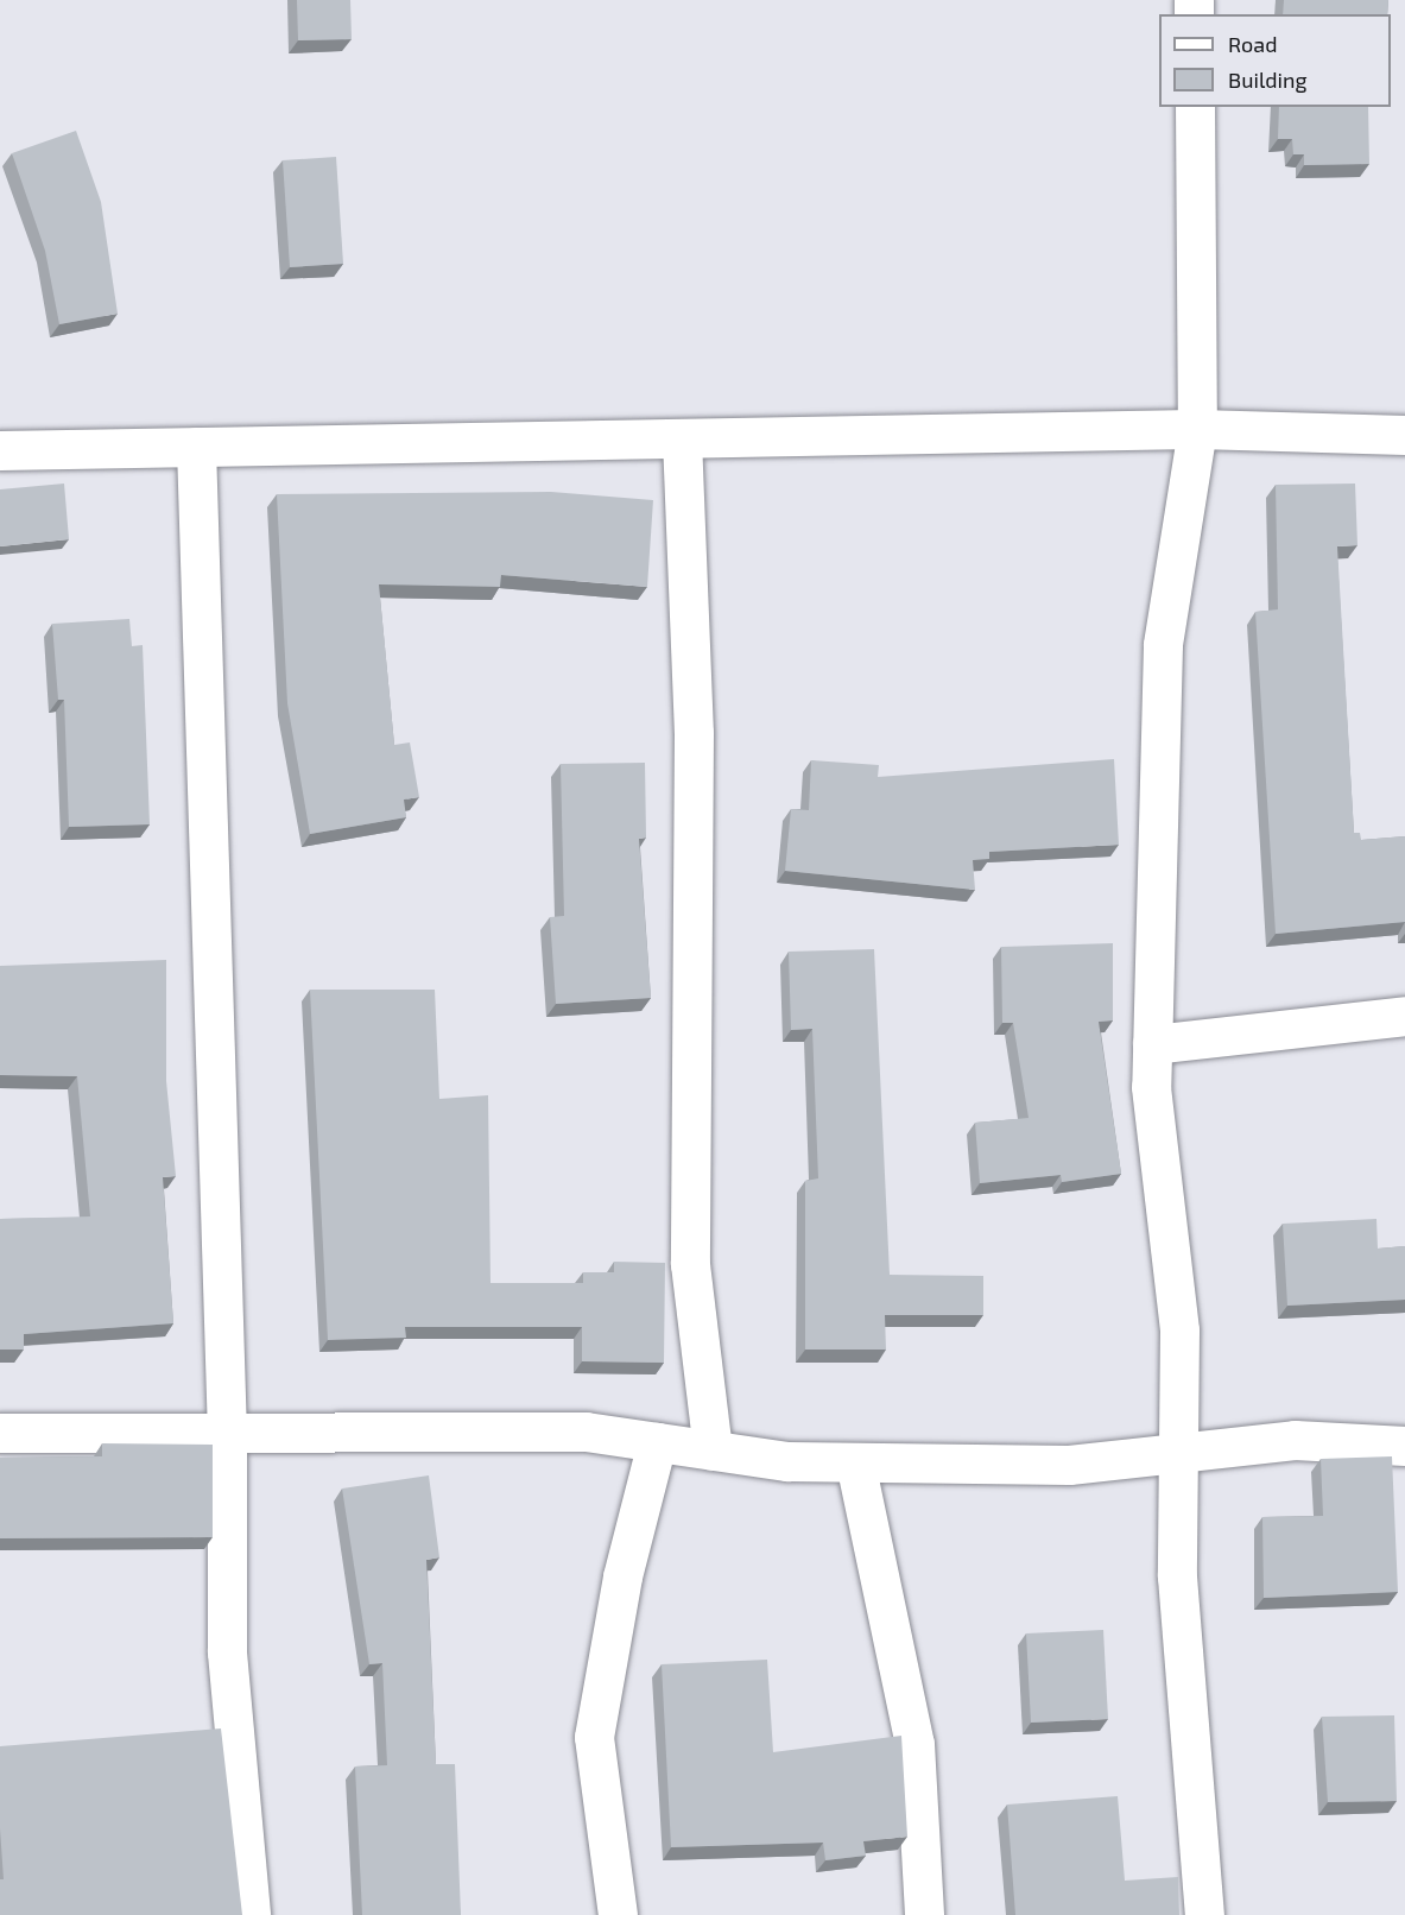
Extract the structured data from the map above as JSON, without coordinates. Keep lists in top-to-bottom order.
{
  "legend": ["Road", "Building"]
}
